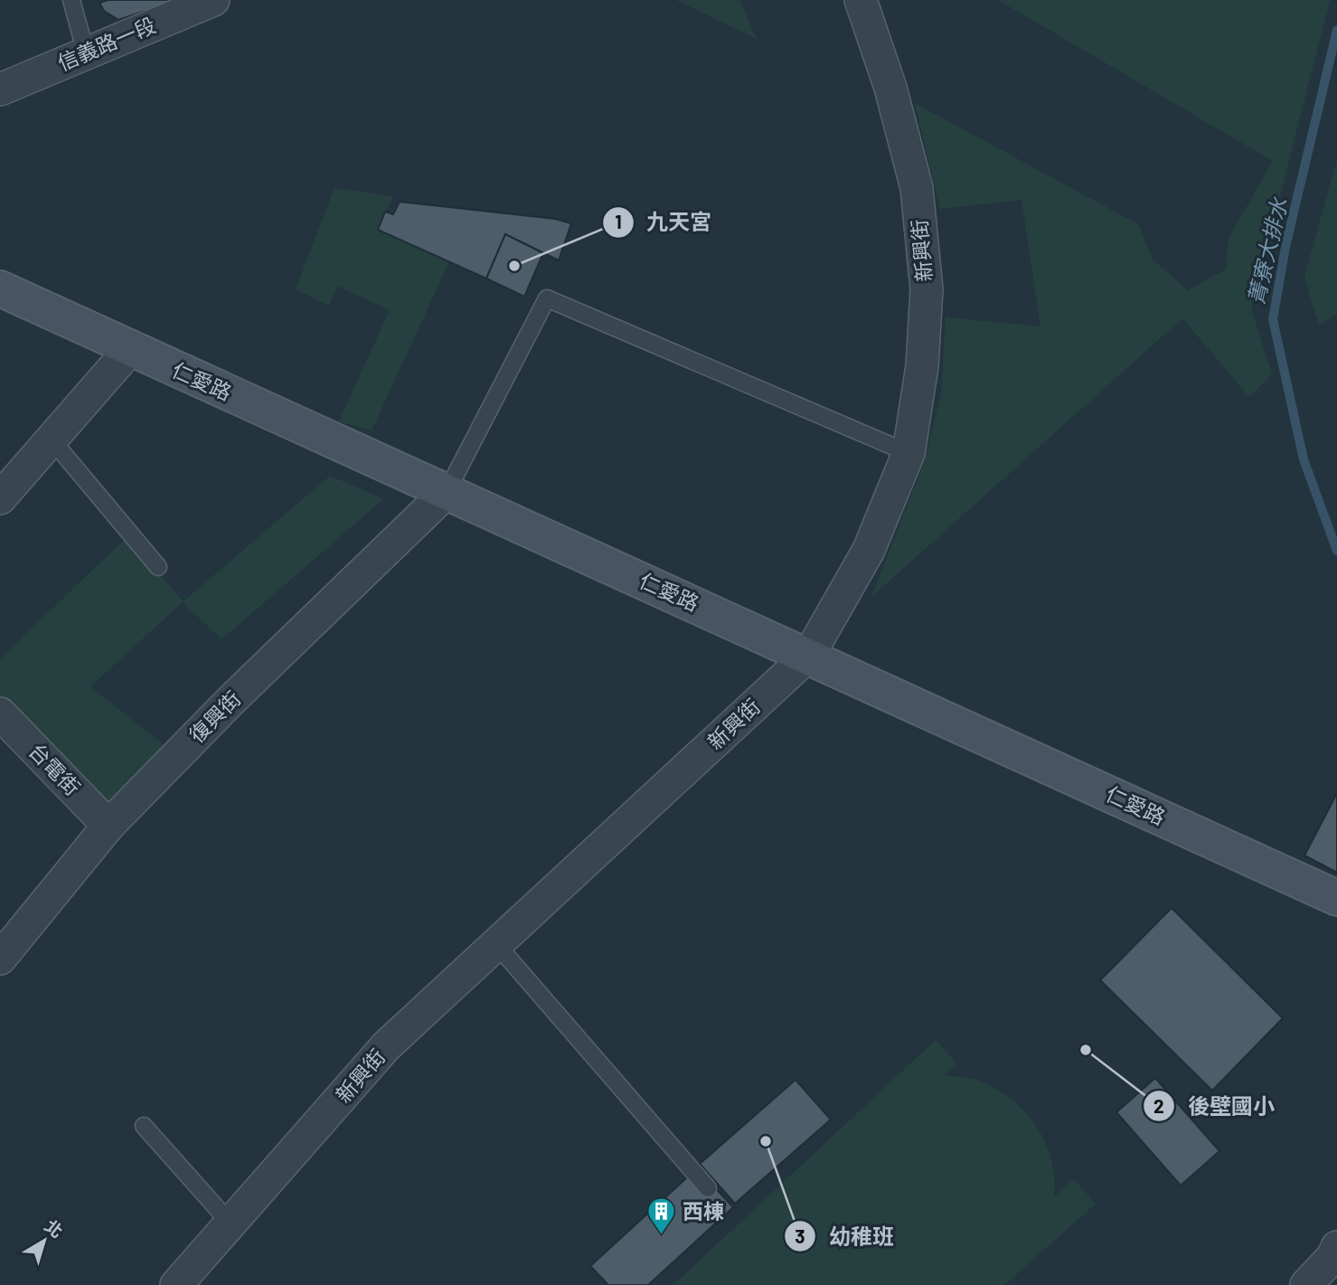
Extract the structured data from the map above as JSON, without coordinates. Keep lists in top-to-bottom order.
{
  "streets": {
    "street": [
      "信義路一段",
      "新興街",
      "仁愛路",
      "復興街",
      "台電街"
    ]
  },
  "crossings": [
    ["新興街", "仁愛路"],
    ["仁愛路", "復興街"],
    ["復興街", "台電街"]
  ],
  "water": ["菁寮大排水"],
  "places": {
    "other": ["九天宮", "後壁國小", "幼稚班"],
    "building": ["西棟"]
  },
  "north": "top right"
}
